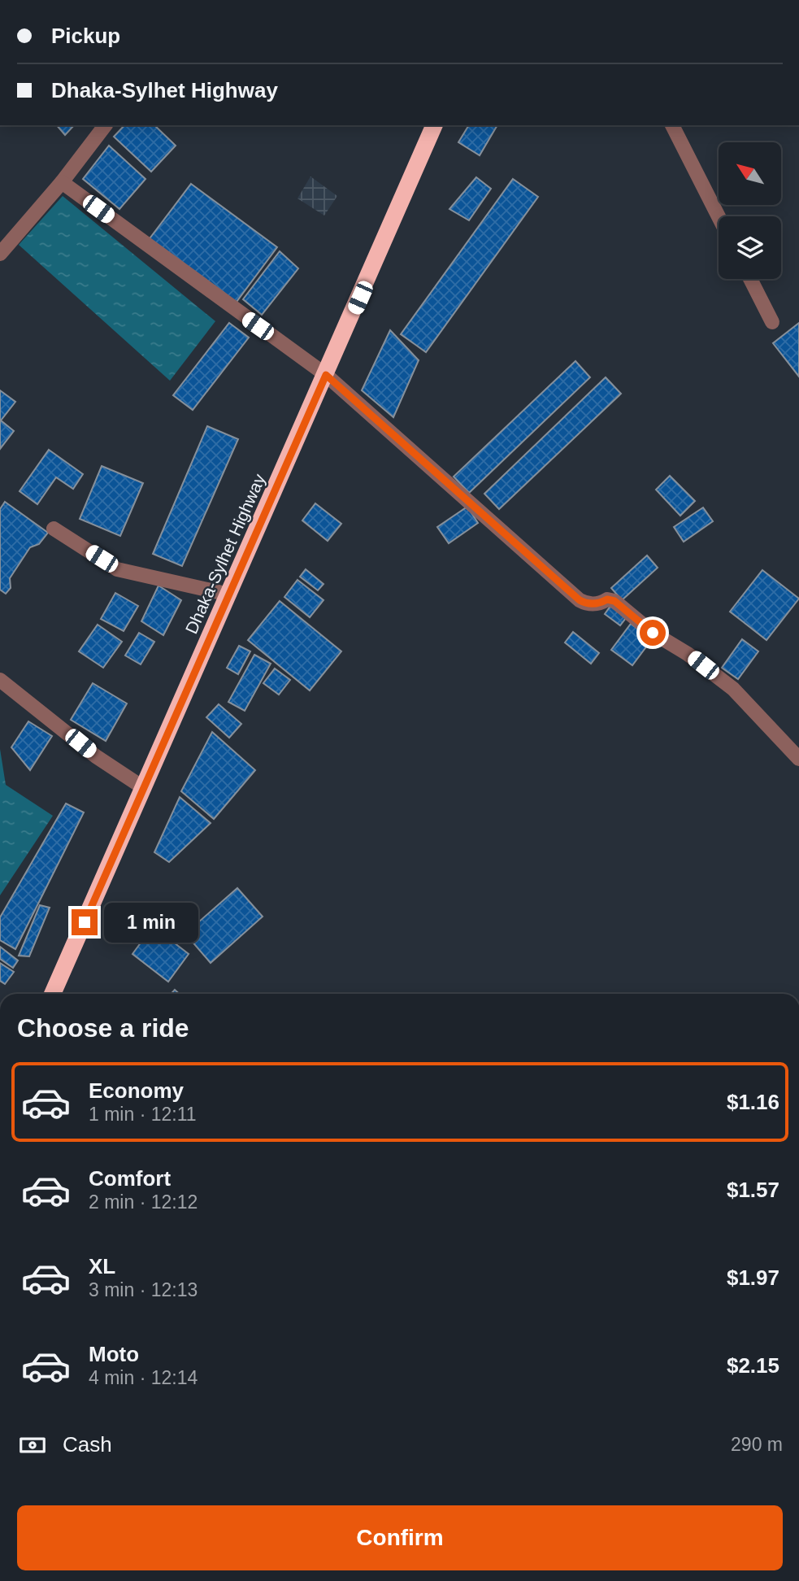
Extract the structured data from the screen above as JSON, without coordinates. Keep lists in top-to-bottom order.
{
  "streets": {
    "highway": ["Dhaka-Sylhet Highway"]
  },
  "north": "top left",
  "page": {
    "banner": ["Pickup", "Dhaka-Sylhet Highway"],
    "bubble": "1 min",
    "heading": "Choose a ride",
    "list": [
      {
        "name": "Economy",
        "note": "1 min · 12:11",
        "value": "$1.16"
      },
      {
        "name": "Comfort",
        "note": "2 min · 12:12",
        "value": "$1.57"
      },
      {
        "name": "XL",
        "note": "3 min · 12:13",
        "value": "$1.97"
      },
      {
        "name": "Moto",
        "note": "4 min · 12:14",
        "value": "$2.15"
      }
    ],
    "pay": ["Cash", "290 m"],
    "buttons": "Confirm"
  }
}
